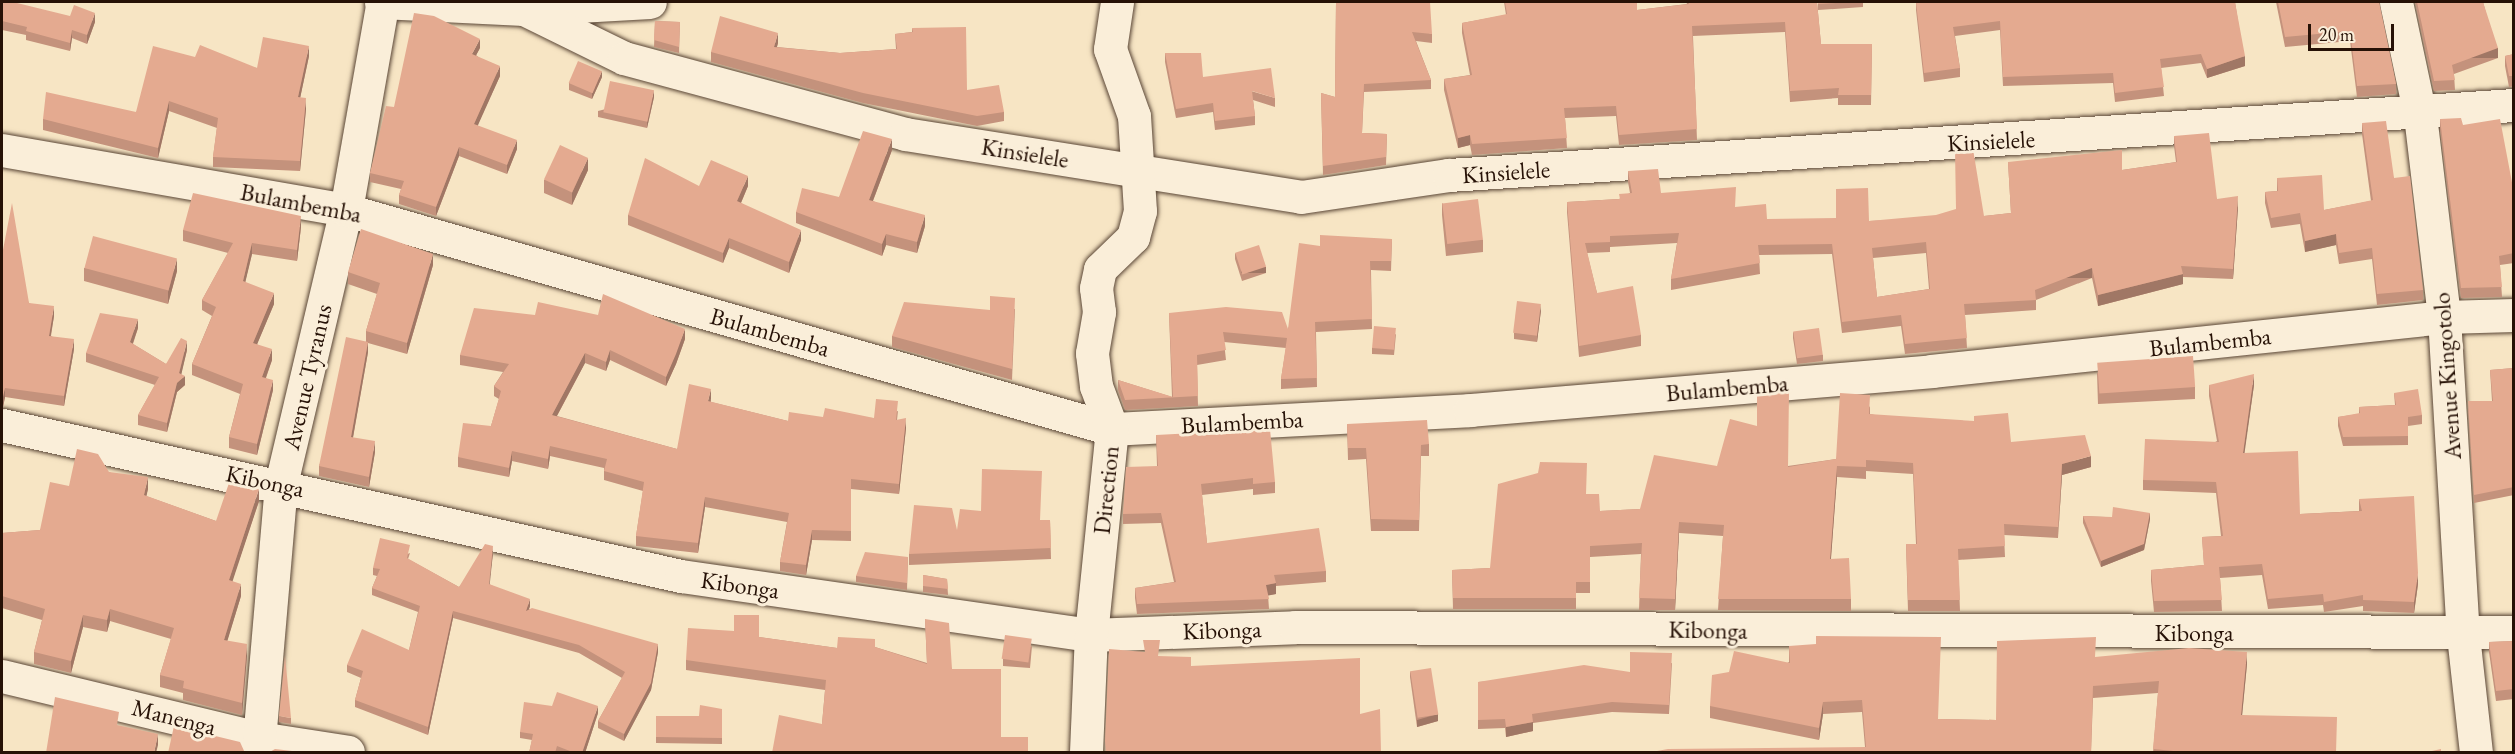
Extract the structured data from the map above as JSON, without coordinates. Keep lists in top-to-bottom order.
{
  "streets": {
    "street": [
      "Kinsielele",
      "Bulambemba",
      "Avenue Kingotolo",
      "Avenue Tyranus",
      "Kibonga",
      "Direction",
      "Manenga"
    ]
  },
  "crossings": [
    ["Kinsielele", "Avenue Kingotolo"],
    ["Kinsielele", "Direction"],
    ["Bulambemba", "Avenue Kingotolo"],
    ["Bulambemba", "Avenue Tyranus"],
    ["Bulambemba", "Direction"],
    ["Avenue Kingotolo", "Kibonga"],
    ["Avenue Tyranus", "Kibonga"],
    ["Avenue Tyranus", "Manenga"],
    ["Kibonga", "Direction"]
  ],
  "scale_bar": "20 m"
}
